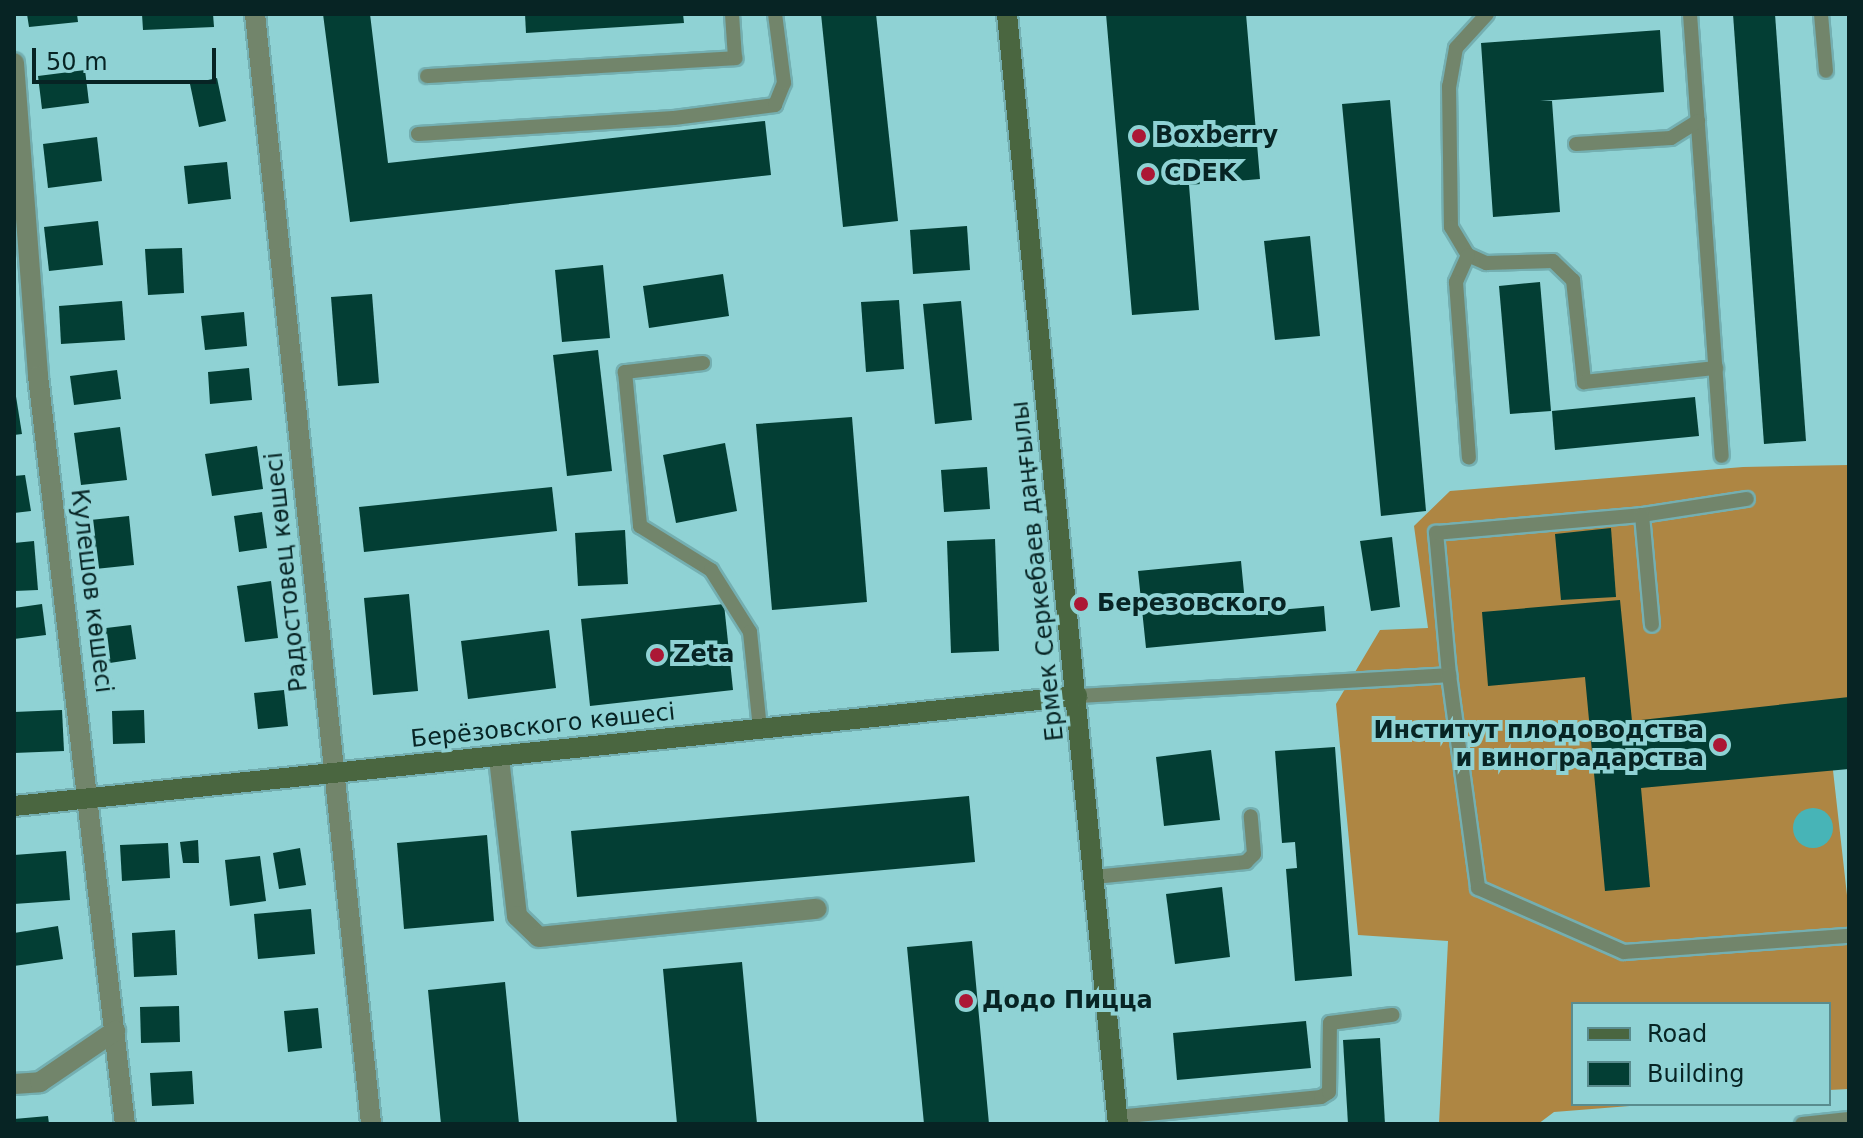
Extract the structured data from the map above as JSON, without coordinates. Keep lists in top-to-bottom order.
{
  "streets": {
    "street": [
      "Ермек Серкебаев даңғылы",
      "Радостовец көшесі",
      "Кулешов көшесі",
      "Берёзовского көшесі"
    ]
  },
  "crossings": [
    ["Ермек Серкебаев даңғылы", "Берёзовского көшесі"],
    ["Радостовец көшесі", "Берёзовского көшесі"],
    ["Кулешов көшесі", "Берёзовского көшесі"]
  ],
  "places": [
    "Boxberry",
    "CDEK",
    "Березовского",
    "Zeta",
    "Институт плодоводства и виноградарства",
    "Додо Пицца"
  ],
  "legend": ["Road", "Building"],
  "scale_bar": "50 m"
}
